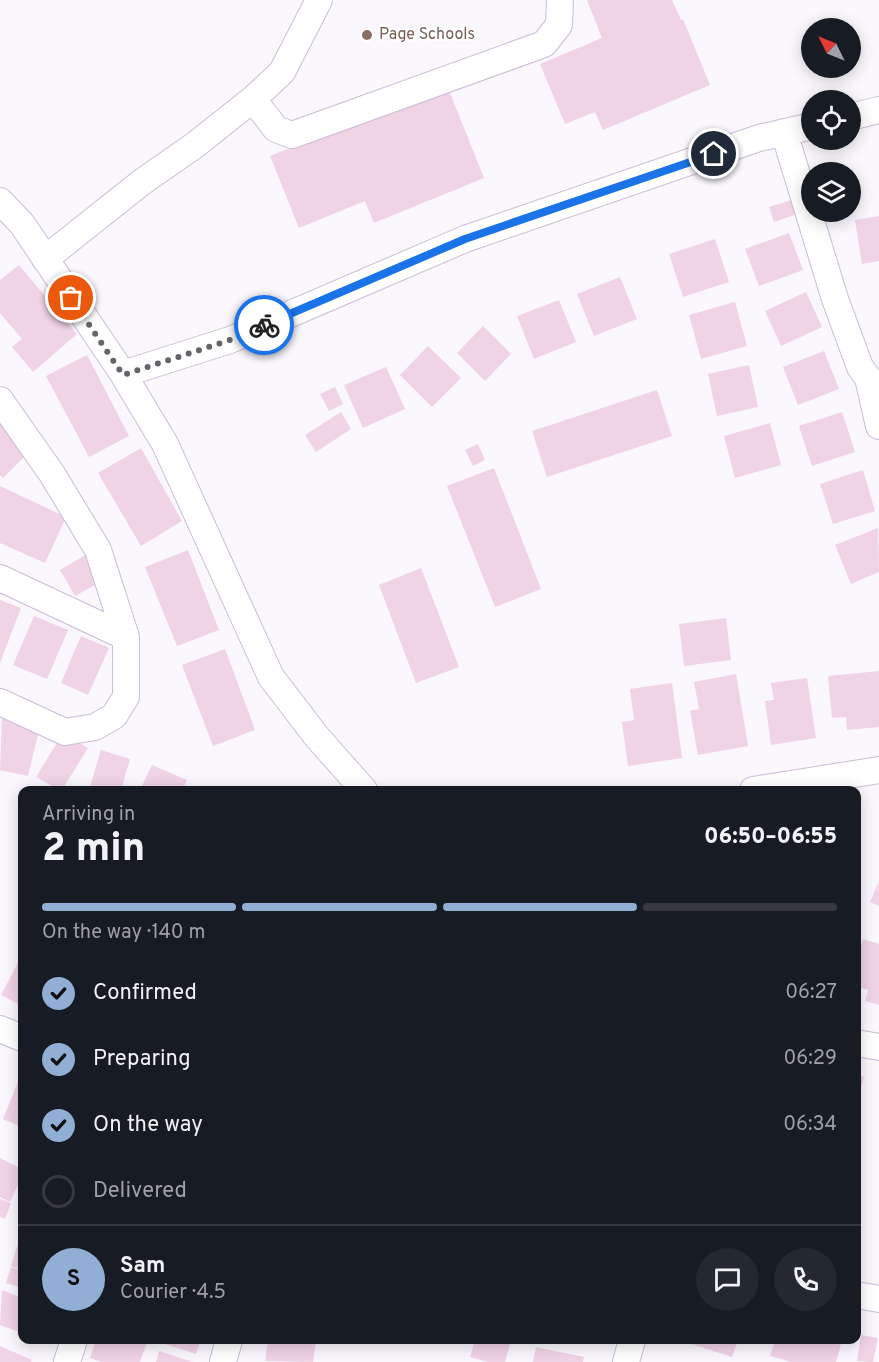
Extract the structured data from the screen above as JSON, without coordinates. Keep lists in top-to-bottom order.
{
  "places": ["Page Schools"],
  "north": "top left",
  "page": {
    "heading": ["2 min", "Arriving in", "06:50–06:55"],
    "panel": ["Sam", "Courier · 4.5"],
    "bar": "On the way · 140 m",
    "list": [
      ["Confirmed", "06:27"],
      ["Preparing", "06:29"],
      ["On the way", "06:34"],
      "Delivered"
    ],
    "round": "S"
  }
}
